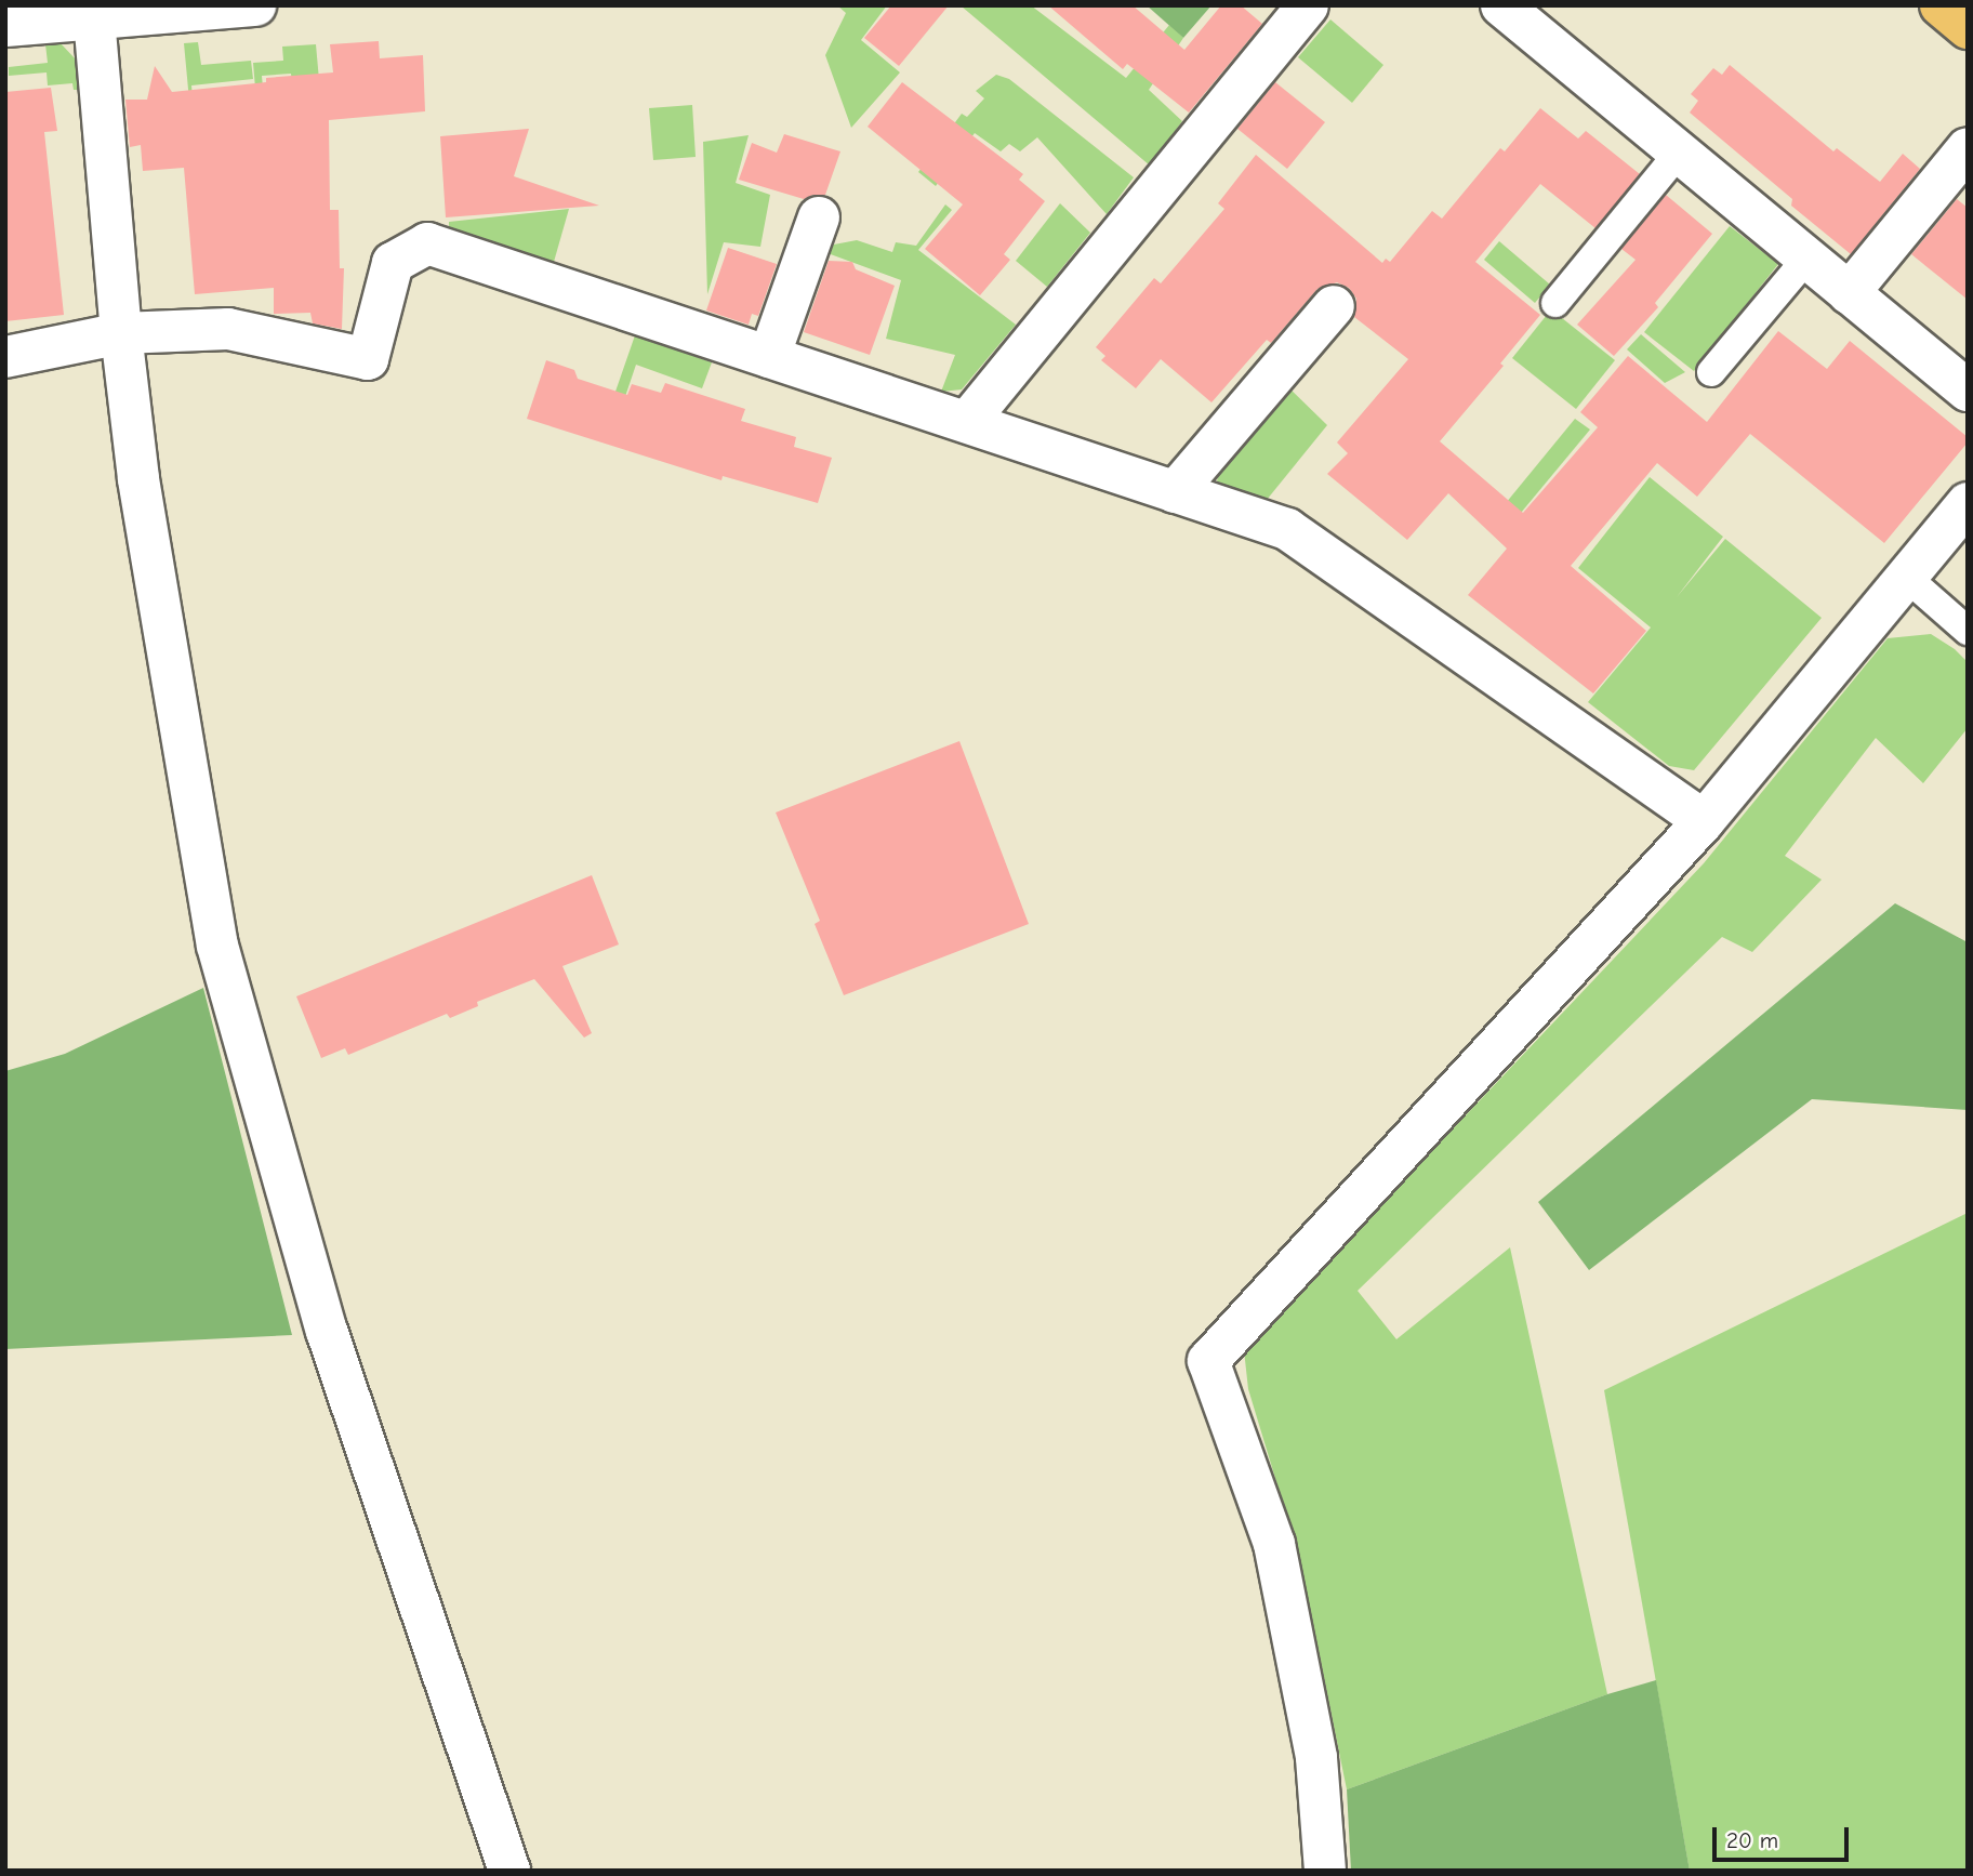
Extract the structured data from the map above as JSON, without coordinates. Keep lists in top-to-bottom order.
{
  "scale_bar": "20 m"
}
